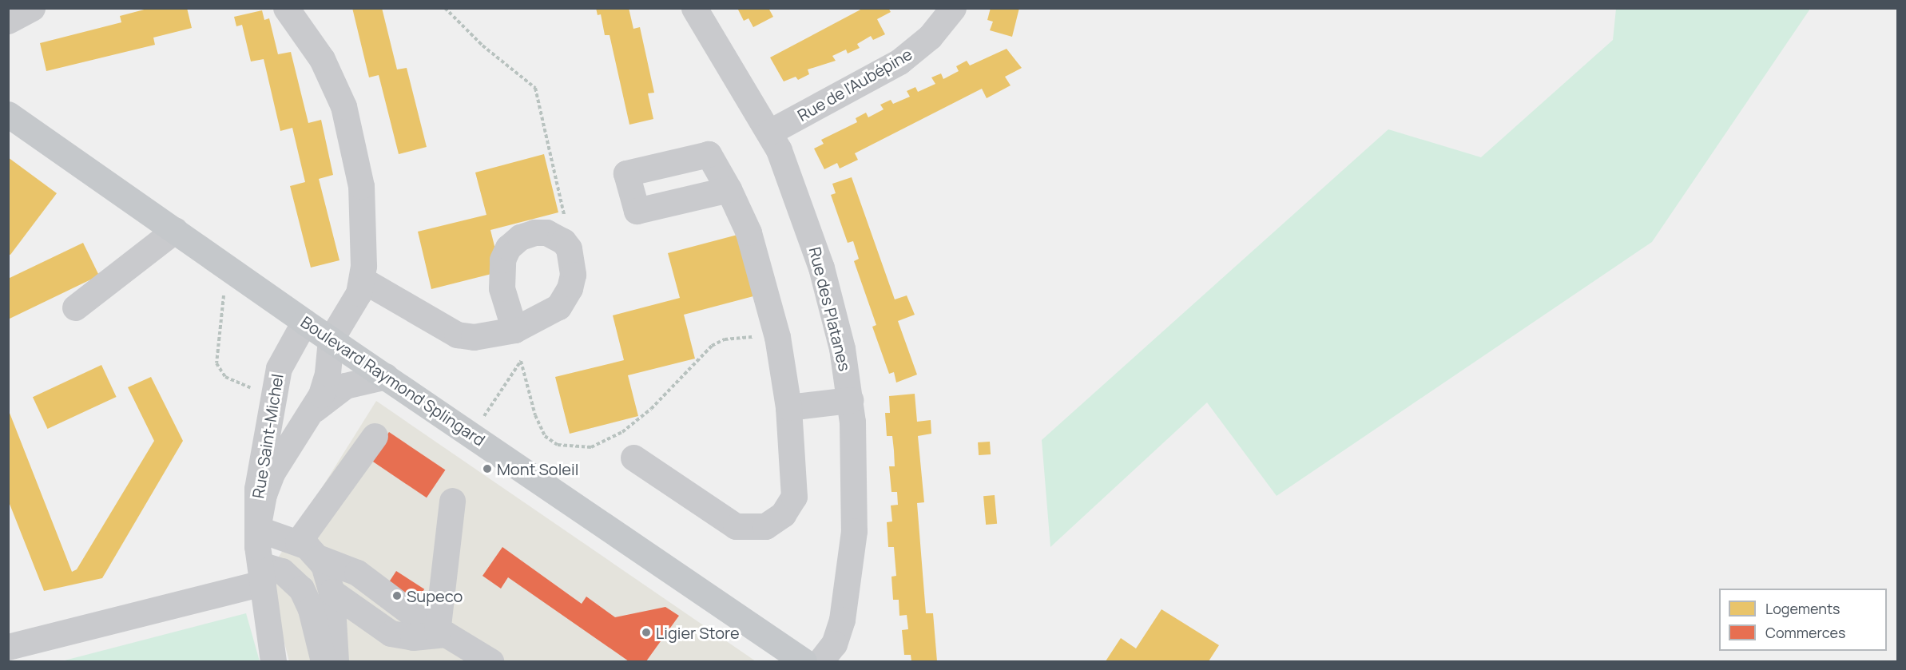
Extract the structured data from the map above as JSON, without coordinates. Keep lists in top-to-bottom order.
{
  "streets": {
    "main road": ["Boulevard Raymond Splingard"],
    "street": ["Rue de l'Aubépine", "Rue des Platanes", "Rue Saint-Michel"]
  },
  "crossings": [
    ["Rue de l'Aubépine", "Rue des Platanes"],
    ["Boulevard Raymond Splingard", "Rue Saint-Michel"]
  ],
  "places": ["Mont Soleil", "Supeco", "Ligier Store"],
  "legend": ["Logements", "Commerces"]
}
